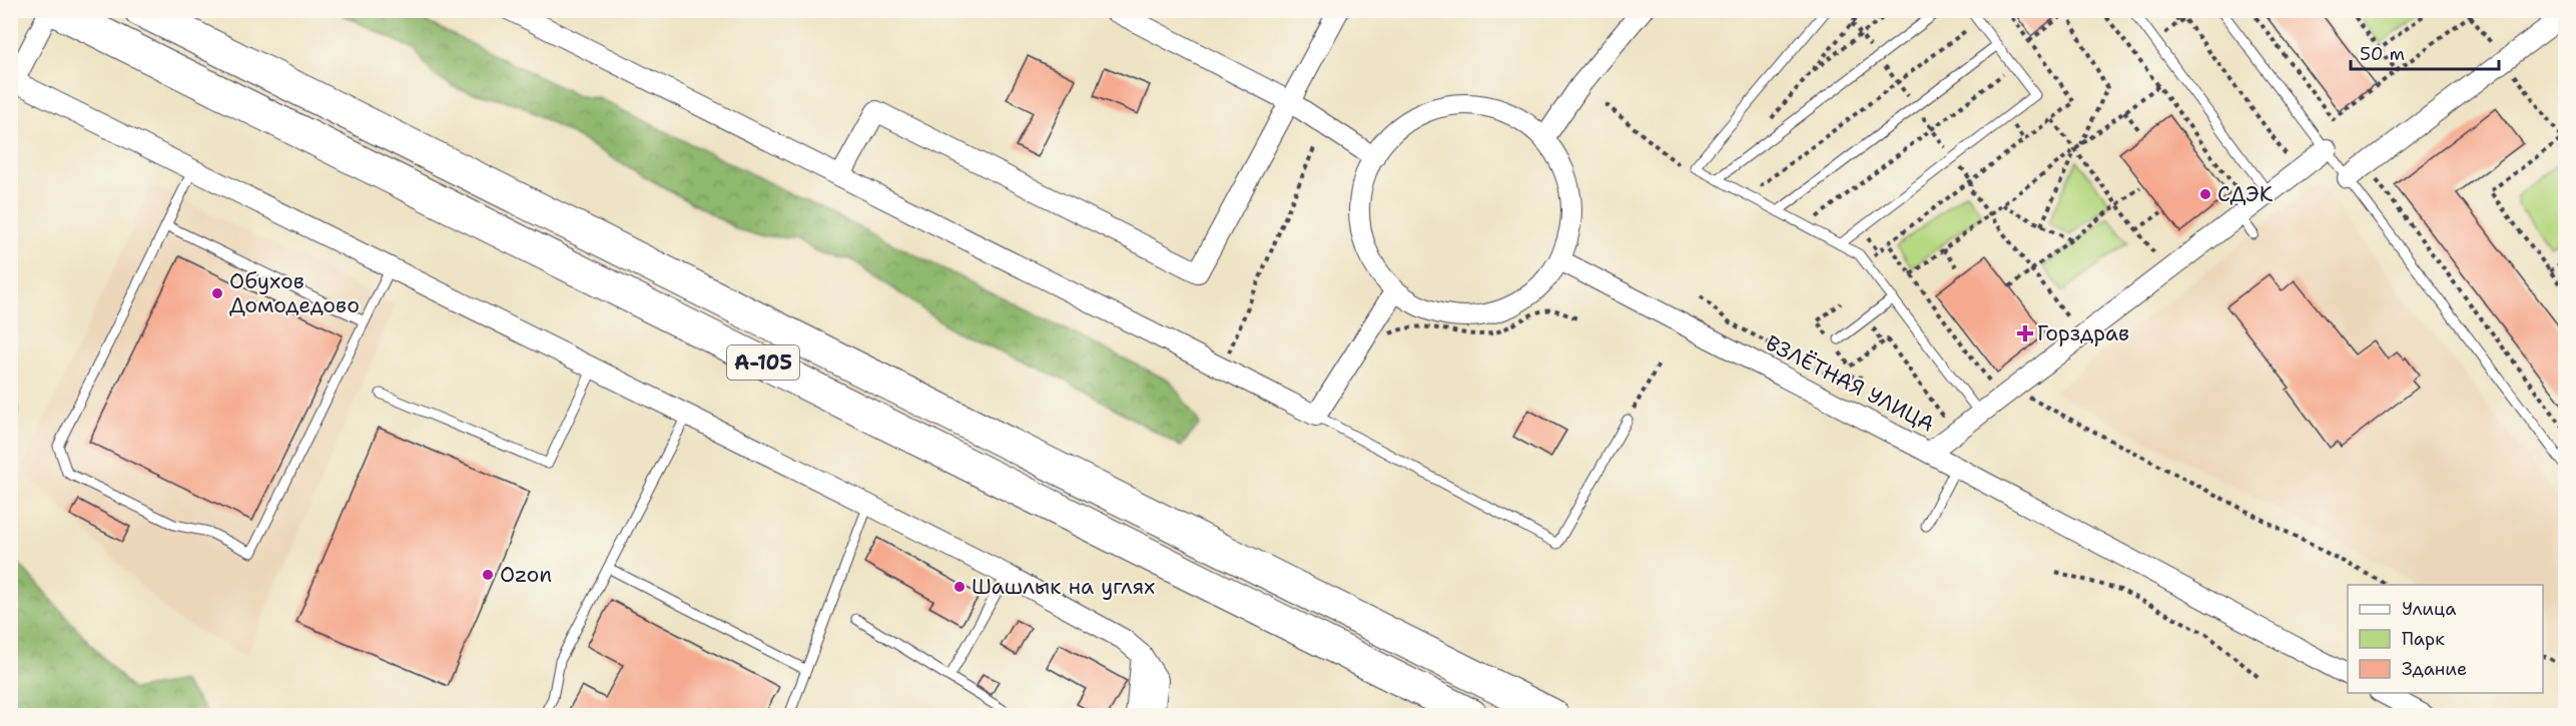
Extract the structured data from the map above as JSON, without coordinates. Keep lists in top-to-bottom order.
{
  "streets": {
    "highway": ["А-105"],
    "street": ["ВЗЛЁТНАЯ УЛИЦА"]
  },
  "places": {
    "other": [
      "СДЭК",
      "Обухов Домодедово",
      "Ozon",
      "Шашлык на углях"
    ],
    "health": ["Горздрав"]
  },
  "legend": ["Улица", "Парк", "Здание"],
  "scale_bar": "50 m"
}
